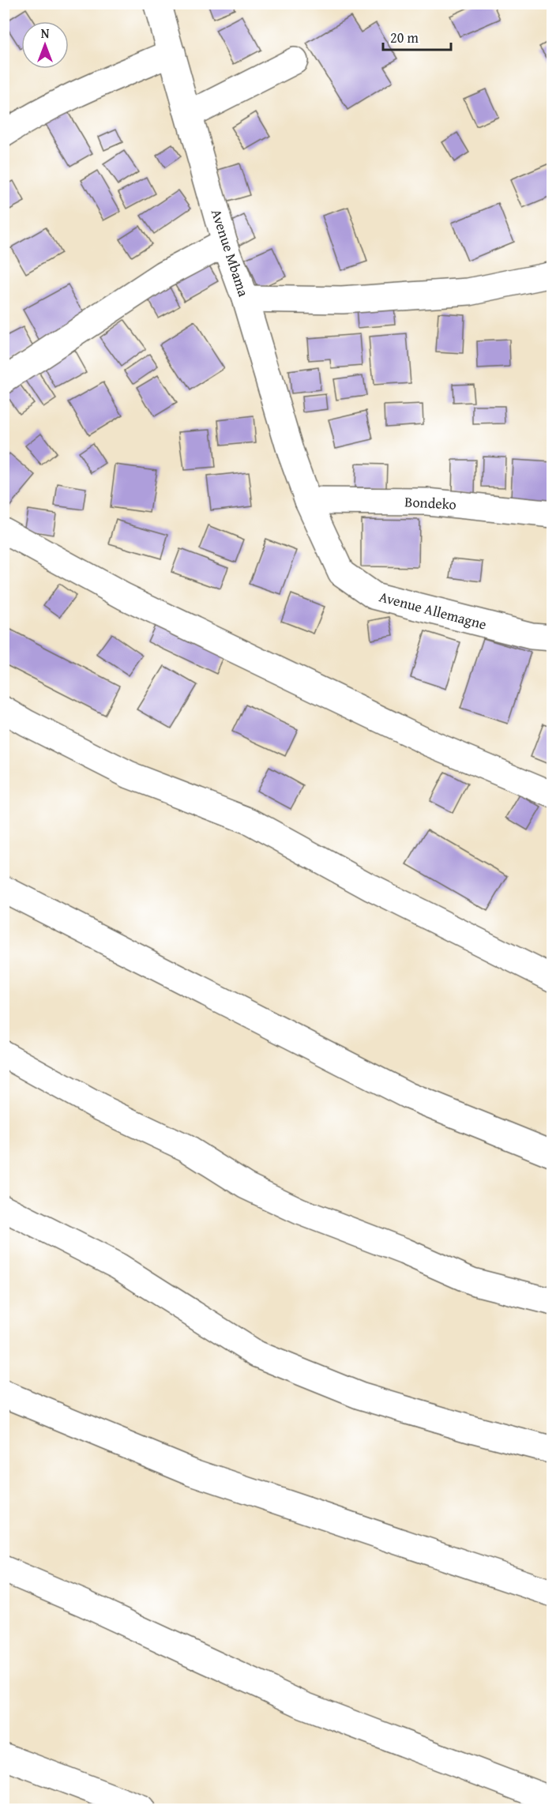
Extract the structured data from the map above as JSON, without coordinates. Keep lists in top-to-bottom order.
{
  "streets": {
    "street": ["Avenue Mbama", "Bondeko", "Avenue Allemagne"]
  },
  "crossings": [
    ["Avenue Mbama", "Bondeko"],
    ["Avenue Mbama", "Avenue Allemagne"],
    ["Bondeko", "Avenue Allemagne"]
  ],
  "scale_bar": "20 m",
  "north": "top"
}
